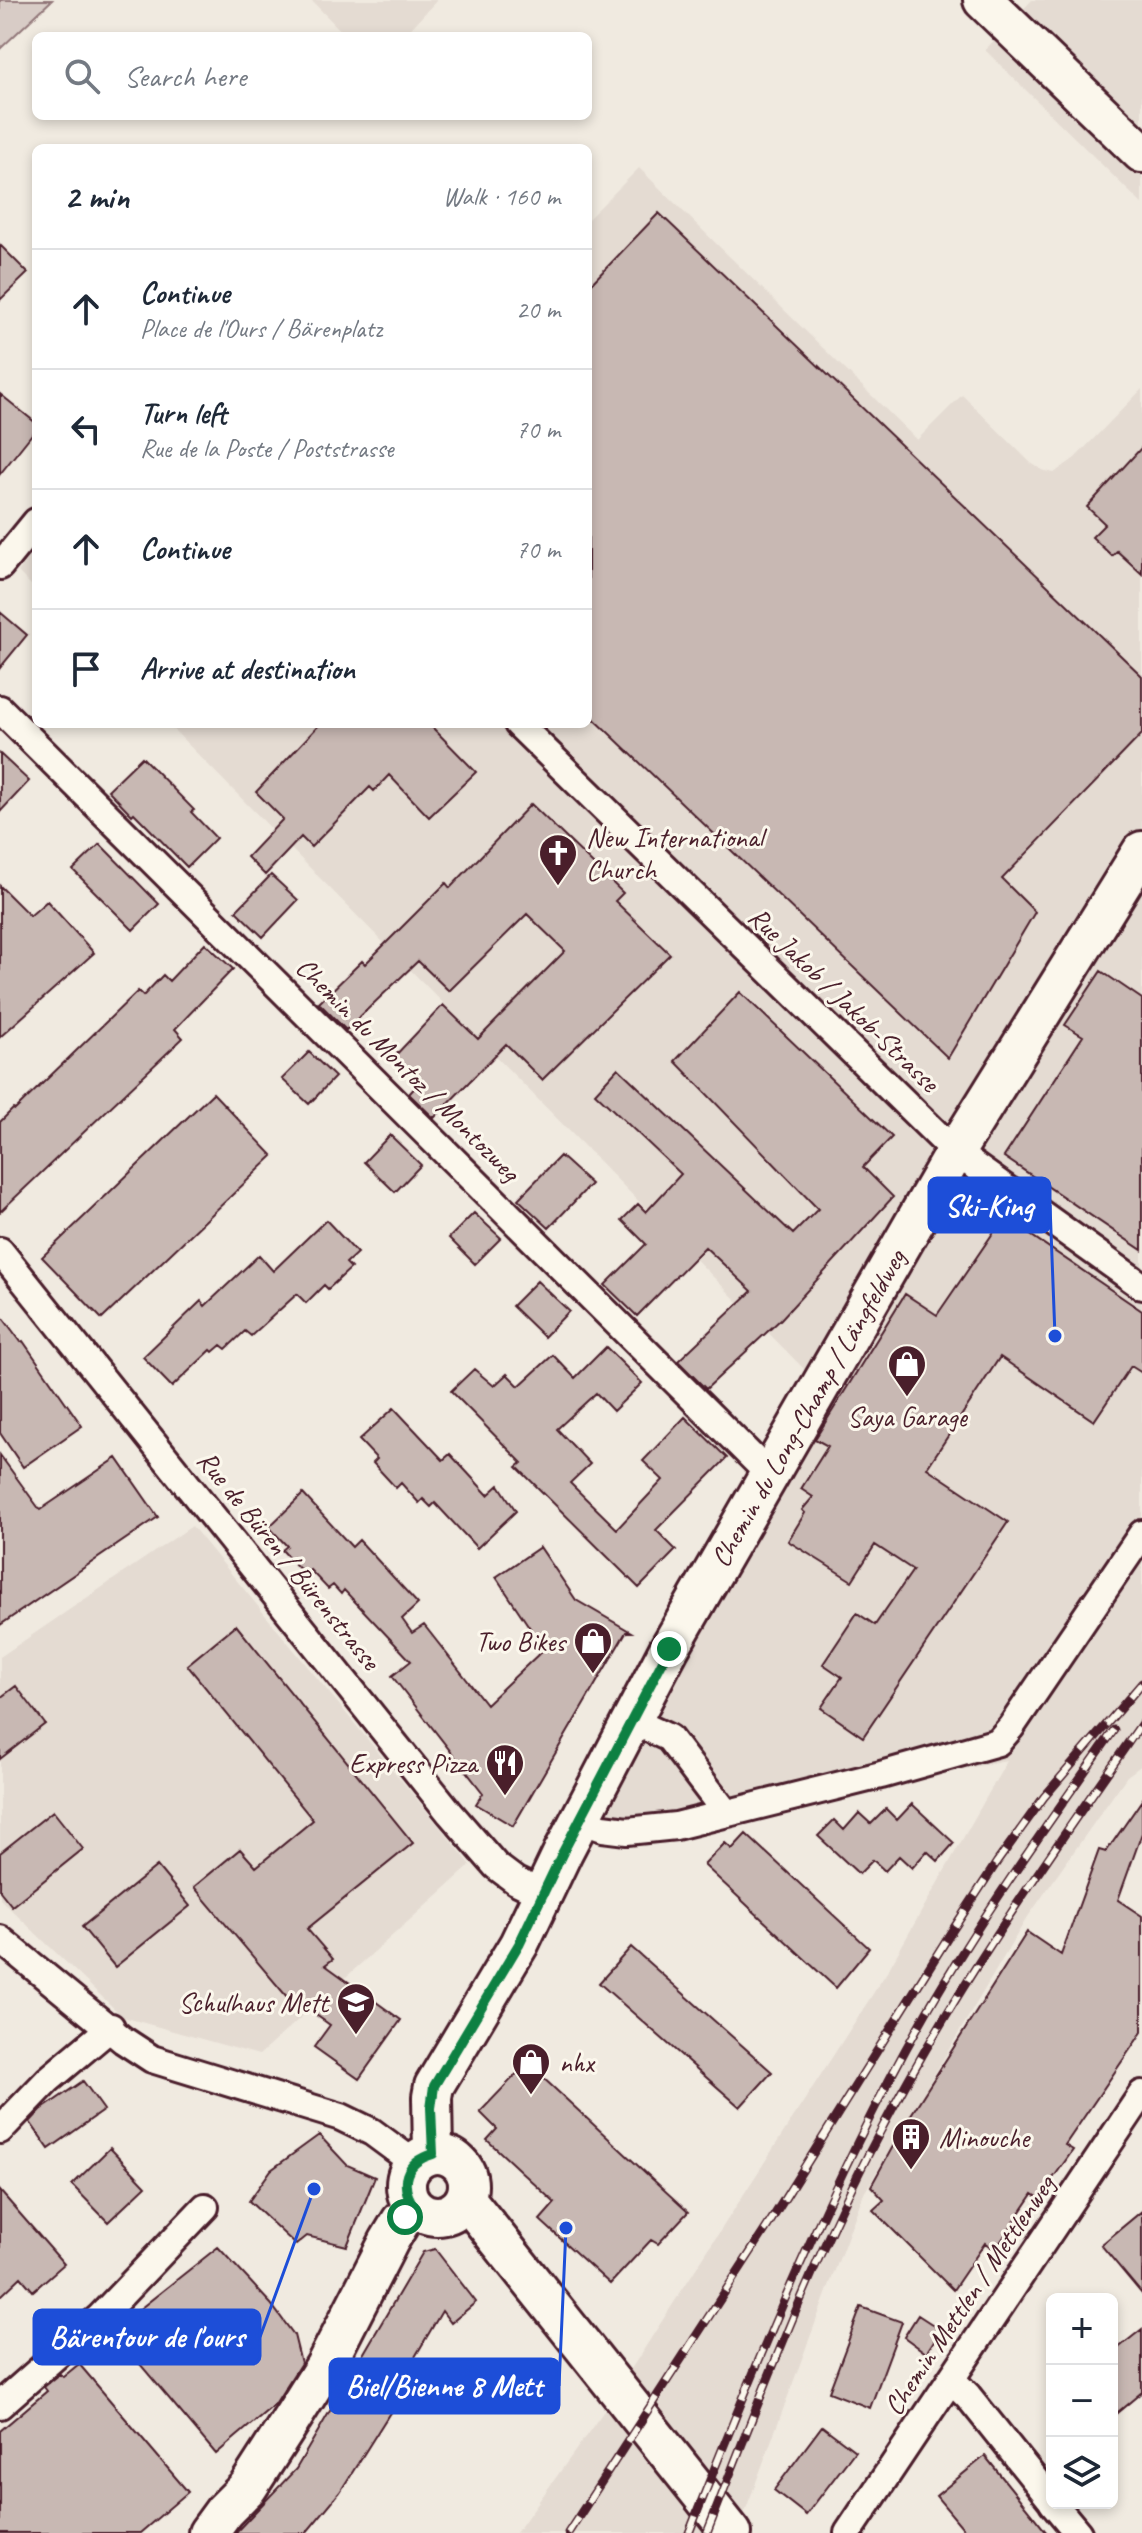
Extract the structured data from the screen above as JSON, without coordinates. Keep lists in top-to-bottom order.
{
  "streets": {
    "main road": ["Chemin du Long-Champ / Längfeldweg"],
    "street": [
      "Rue Jakob / Jakob-Strasse",
      "Chemin du Montoz / Montozweg",
      "Rue de Büren / Bürenstrasse",
      "Chemin Mettlen / Mettlenweg"
    ]
  },
  "crossings": [
    ["Rue Jakob / Jakob-Strasse", "Chemin du Long-Champ / Längfeldweg"],
    ["Chemin du Montoz / Montozweg", "Chemin du Long-Champ / Längfeldweg"],
    ["Chemin du Long-Champ / Längfeldweg", "Rue de Büren / Bürenstrasse"]
  ],
  "places": {
    "church": ["New International Church"],
    "other": ["Ski-King", "Bärentour de l'ours", "Biel/Bienne 8 Mett"],
    "shop": ["Saya Garage", "Two Bikes", "nhx"],
    "restaurant": ["Express Pizza"],
    "school or university": ["Schulhaus Mett"],
    "building": ["Minouche"]
  },
  "page": {
    "search": "Search here",
    "heading": ["2 min", "Walk · 160 m"],
    "list": [
      ["Continue", "Place de l'Ours / Bärenplatz", "20 m"],
      ["Turn left", "Rue de la Poste / Poststrasse", "70 m"],
      ["Continue", "70 m"],
      "Arrive at destination"
    ],
    "map_buttons": ["+", "−"]
  }
}
